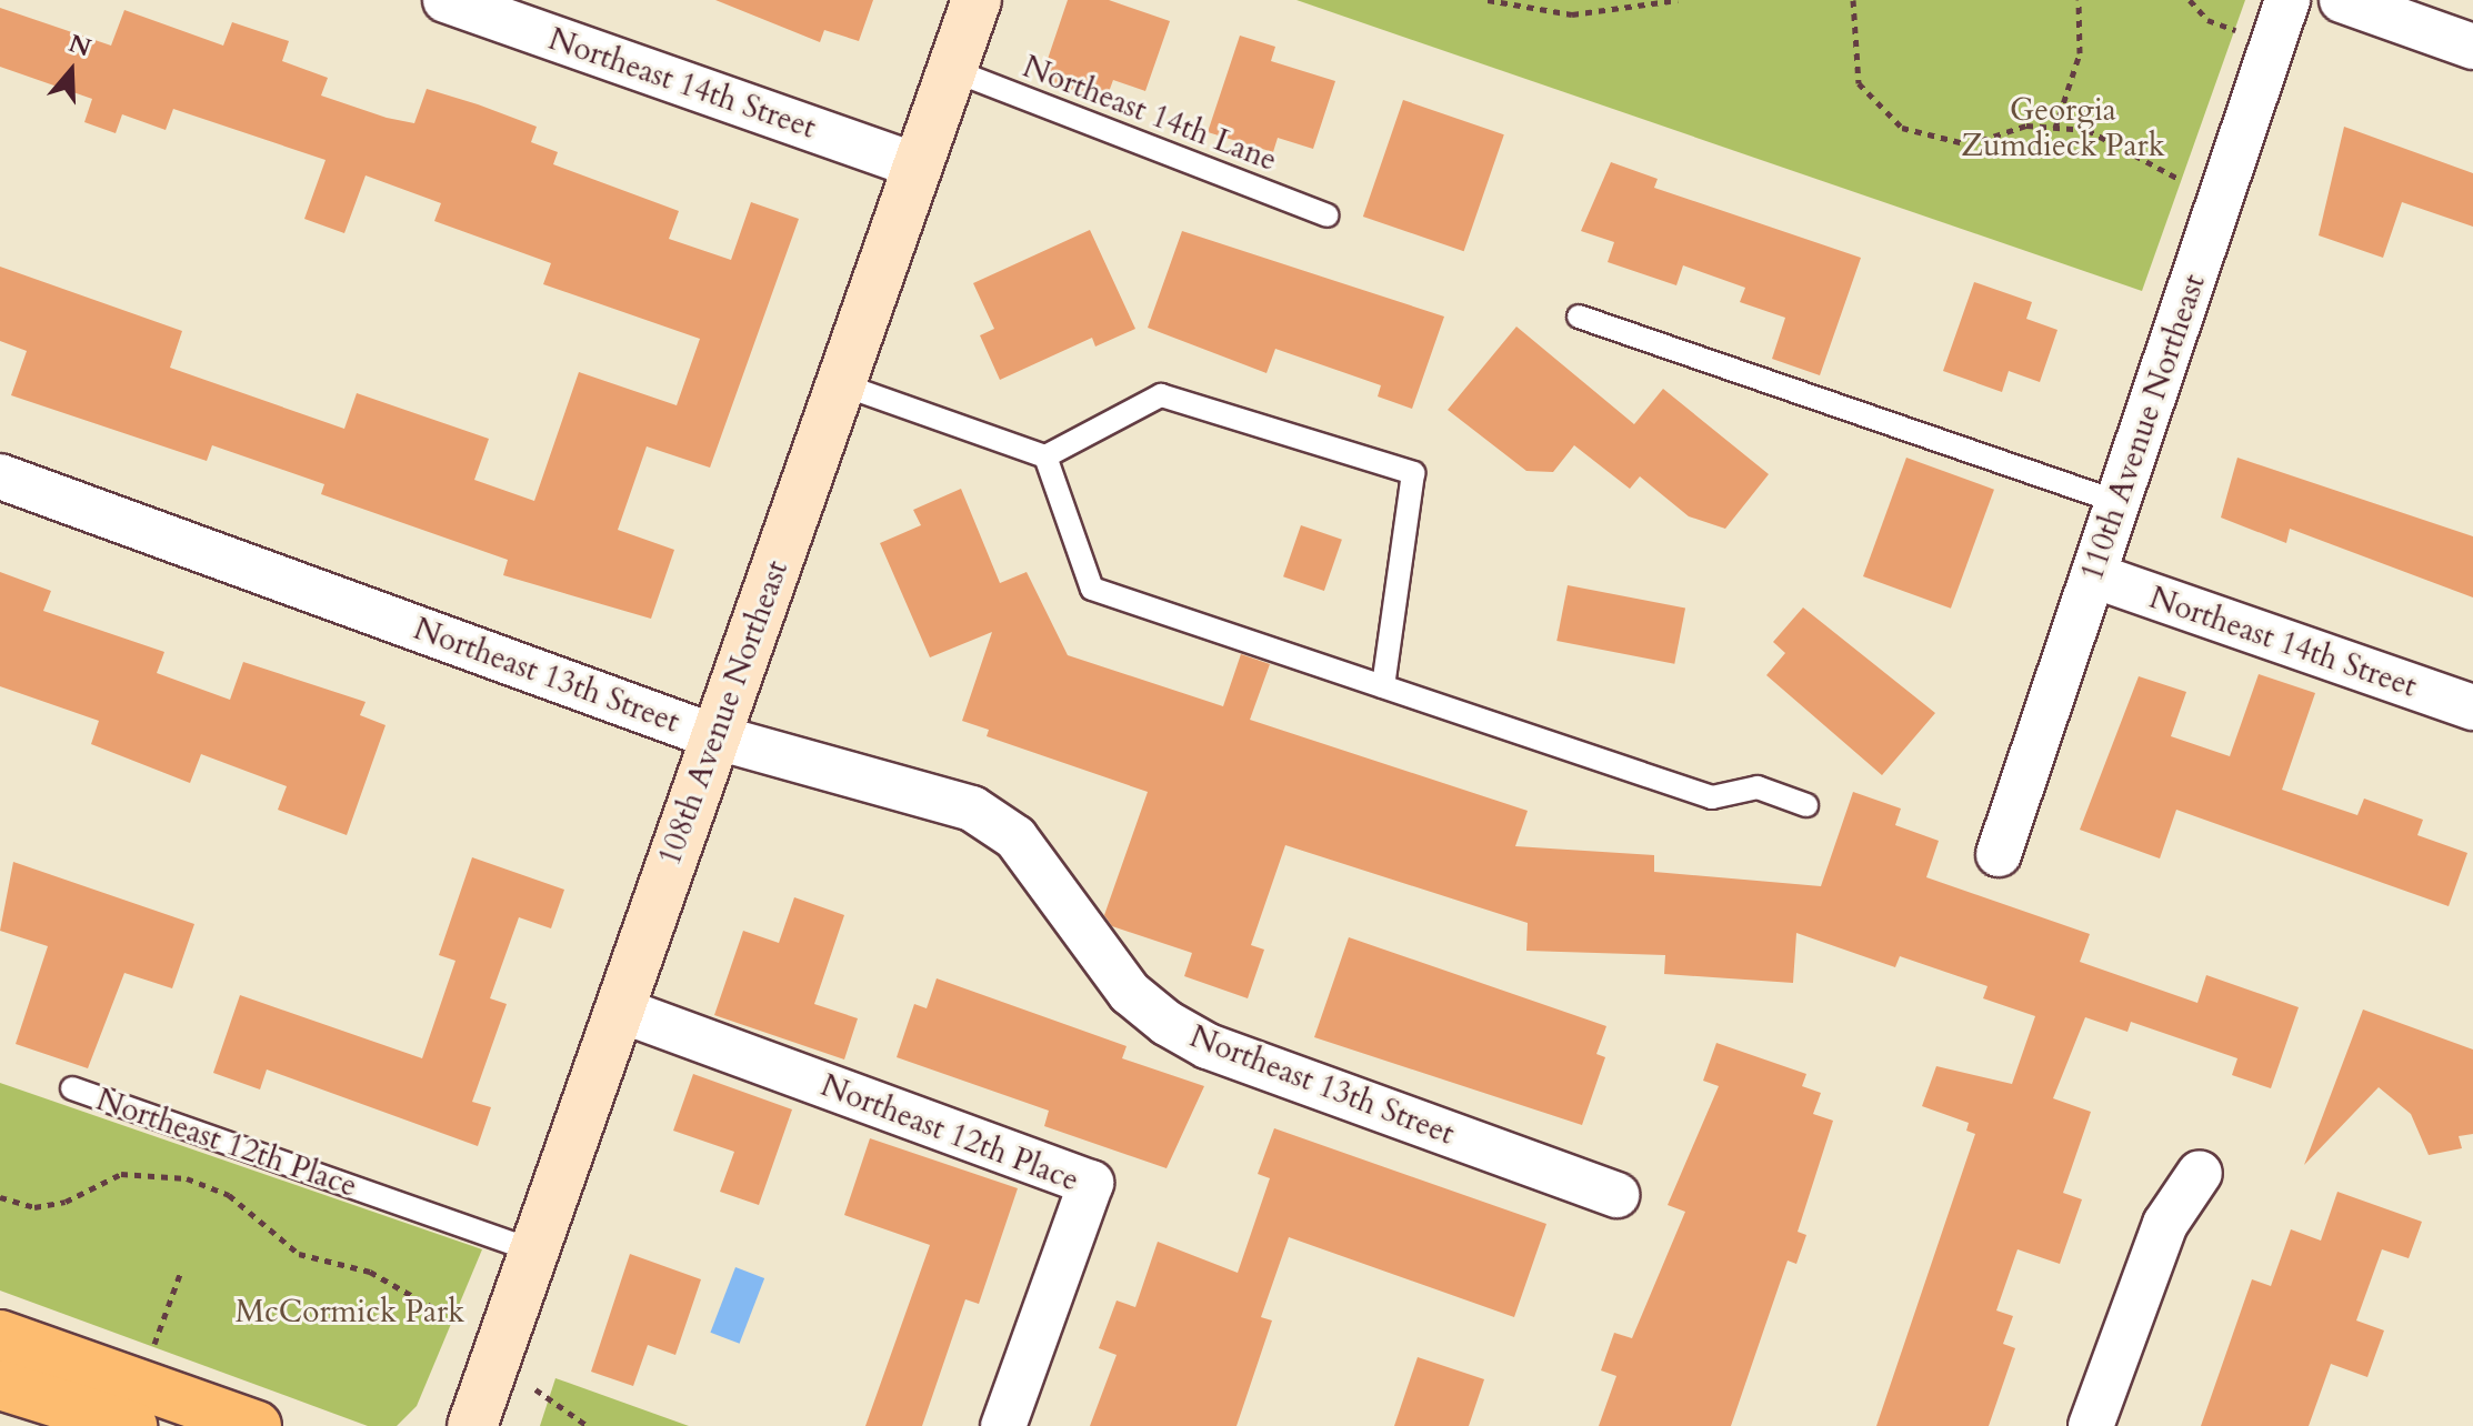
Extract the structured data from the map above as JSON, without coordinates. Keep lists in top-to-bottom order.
{
  "streets": {
    "main road": ["108th Avenue Northeast"],
    "street": [
      "Northeast 14th Street",
      "110th Avenue Northeast",
      "Northeast 13th Street",
      "Northeast 12th Place"
    ],
    "lane": ["Northeast 14th Lane"]
  },
  "crossings": [
    ["Northeast 14th Street", "110th Avenue Northeast"],
    ["Northeast 14th Street", "108th Avenue Northeast"],
    ["Northeast 14th Lane", "108th Avenue Northeast"],
    ["Northeast 13th Street", "108th Avenue Northeast"],
    ["108th Avenue Northeast", "Northeast 12th Place"]
  ],
  "parks": ["Georgia Zumdieck Park", "McCormick Park"],
  "north": "top"
}
